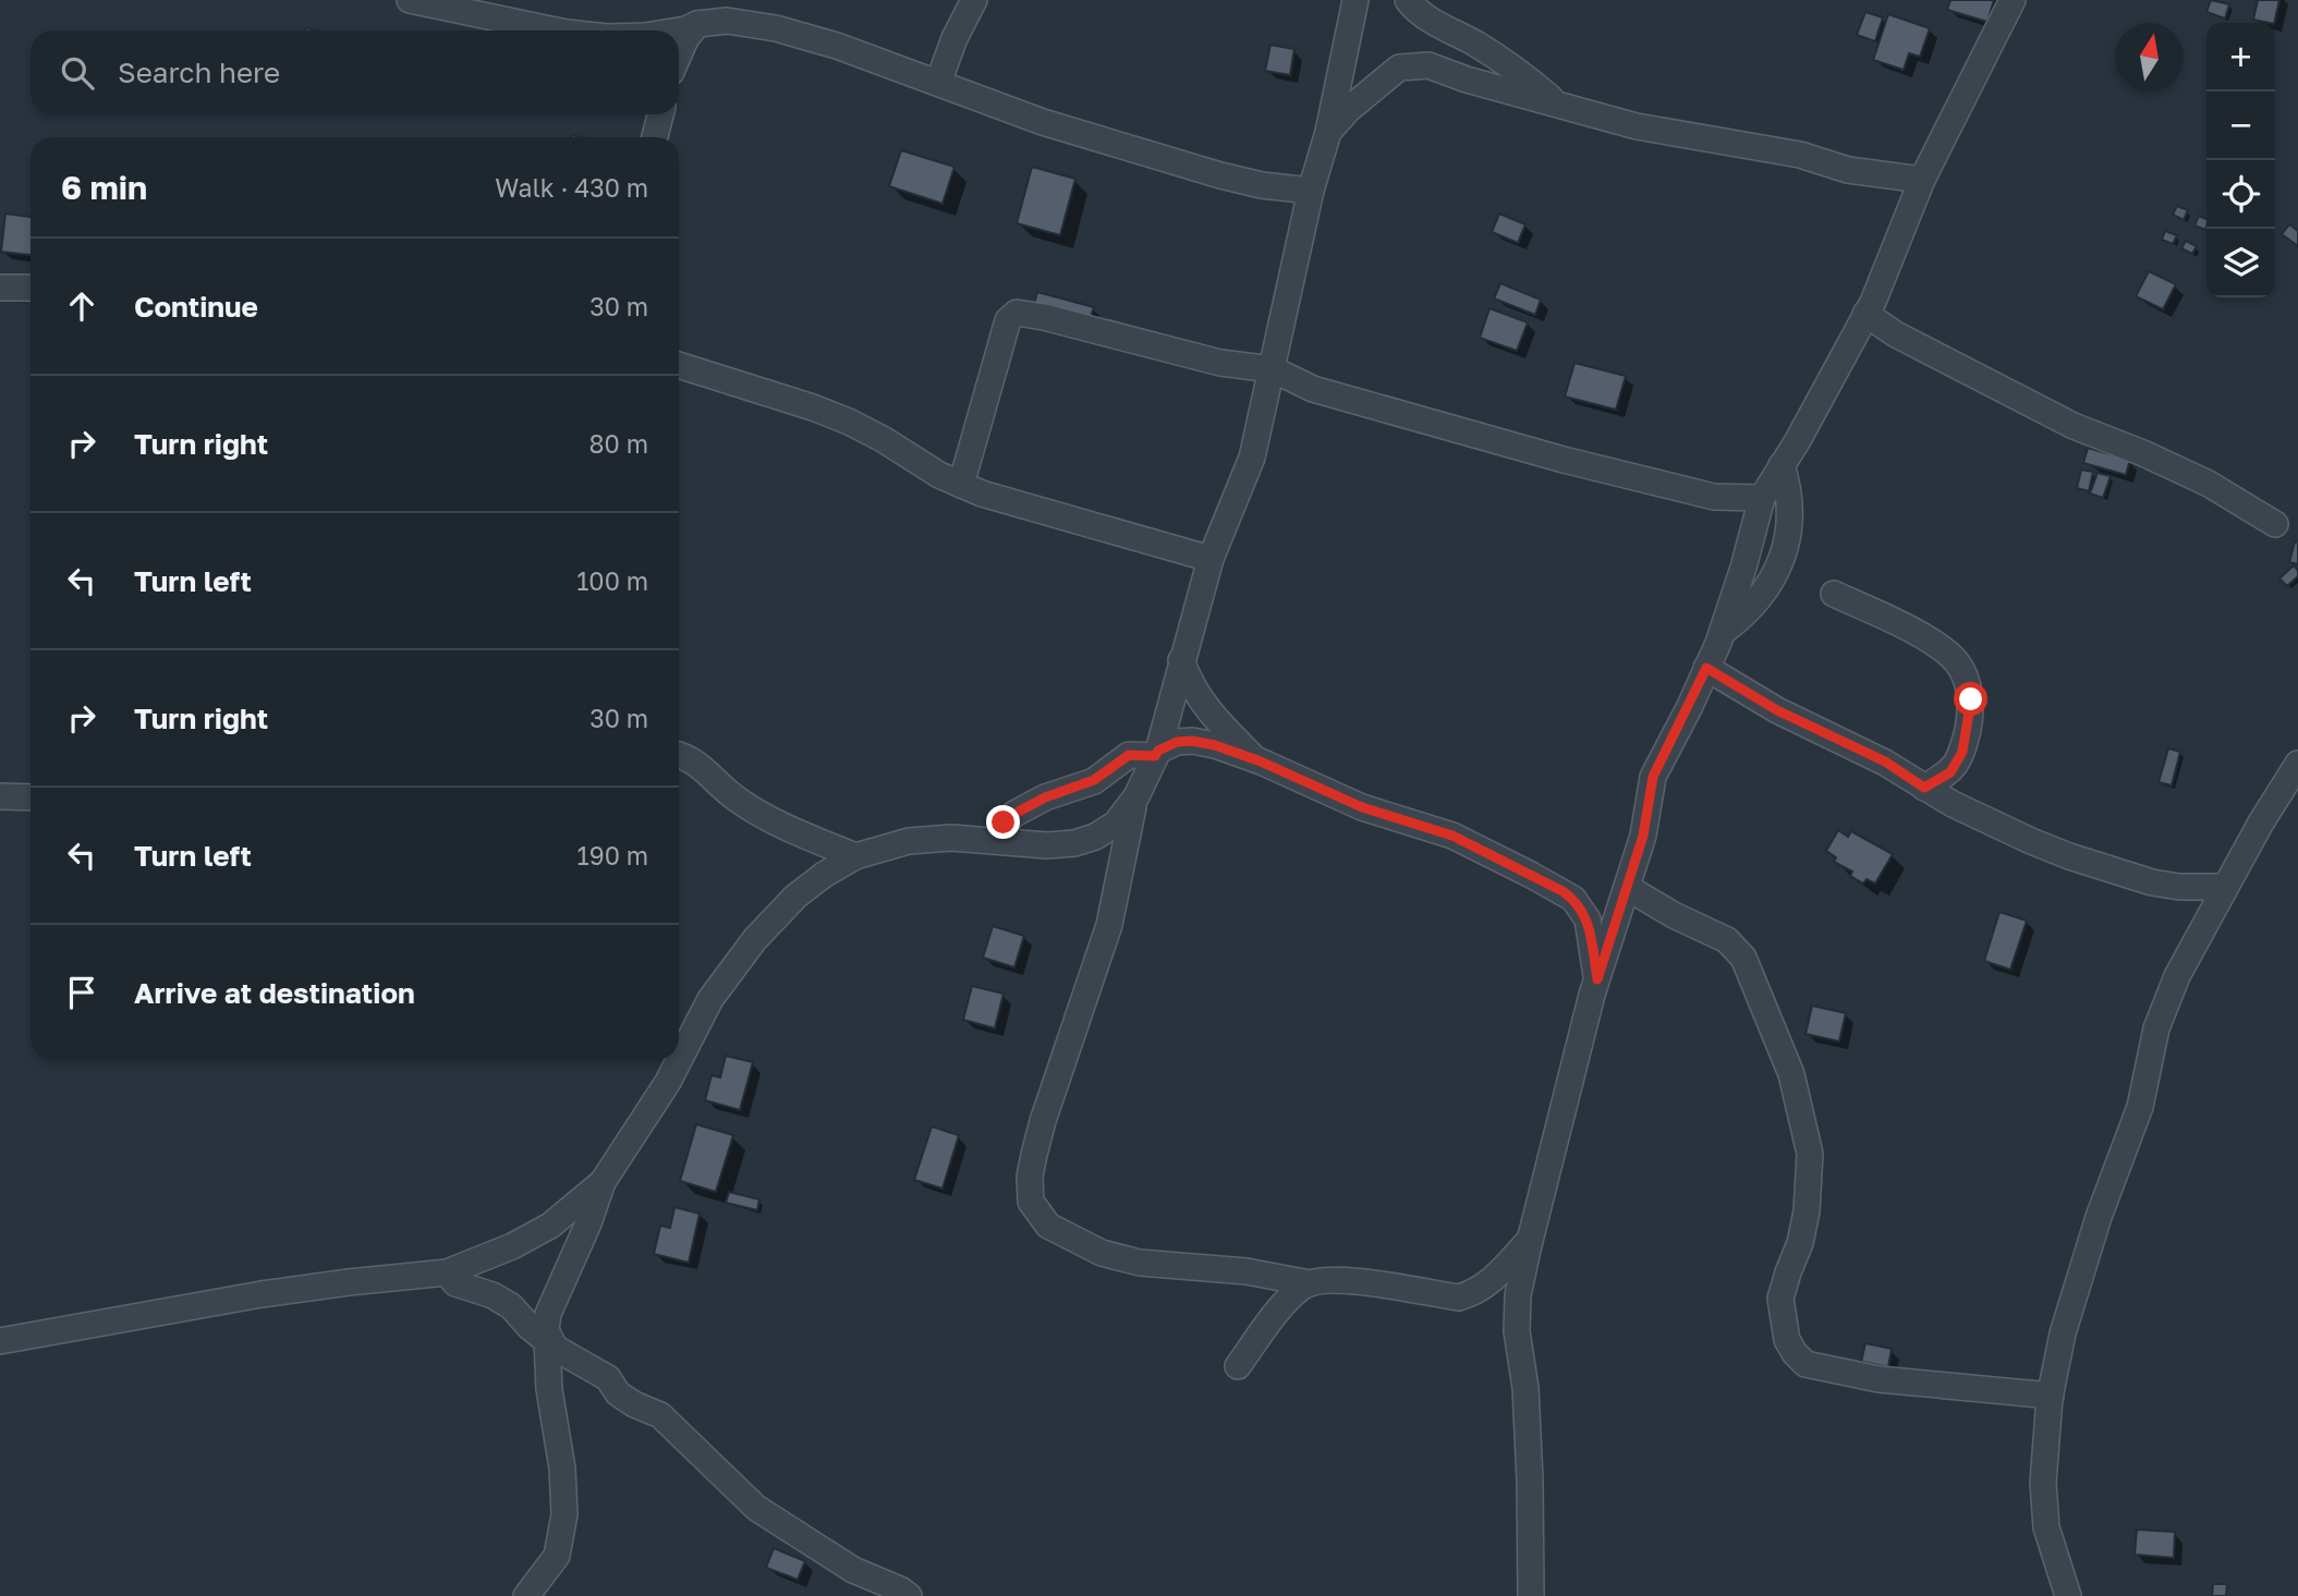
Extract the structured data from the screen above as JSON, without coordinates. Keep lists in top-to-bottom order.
{
  "north": "top",
  "page": {
    "map_buttons": ["+", "−"],
    "search": "Search here",
    "heading": ["6 min", "Walk · 430 m"],
    "list": [
      ["Continue", "30 m"],
      ["Turn right", "80 m"],
      ["Turn left", "100 m"],
      ["Turn right", "30 m"],
      ["Turn left", "190 m"],
      "Arrive at destination"
    ]
  }
}
